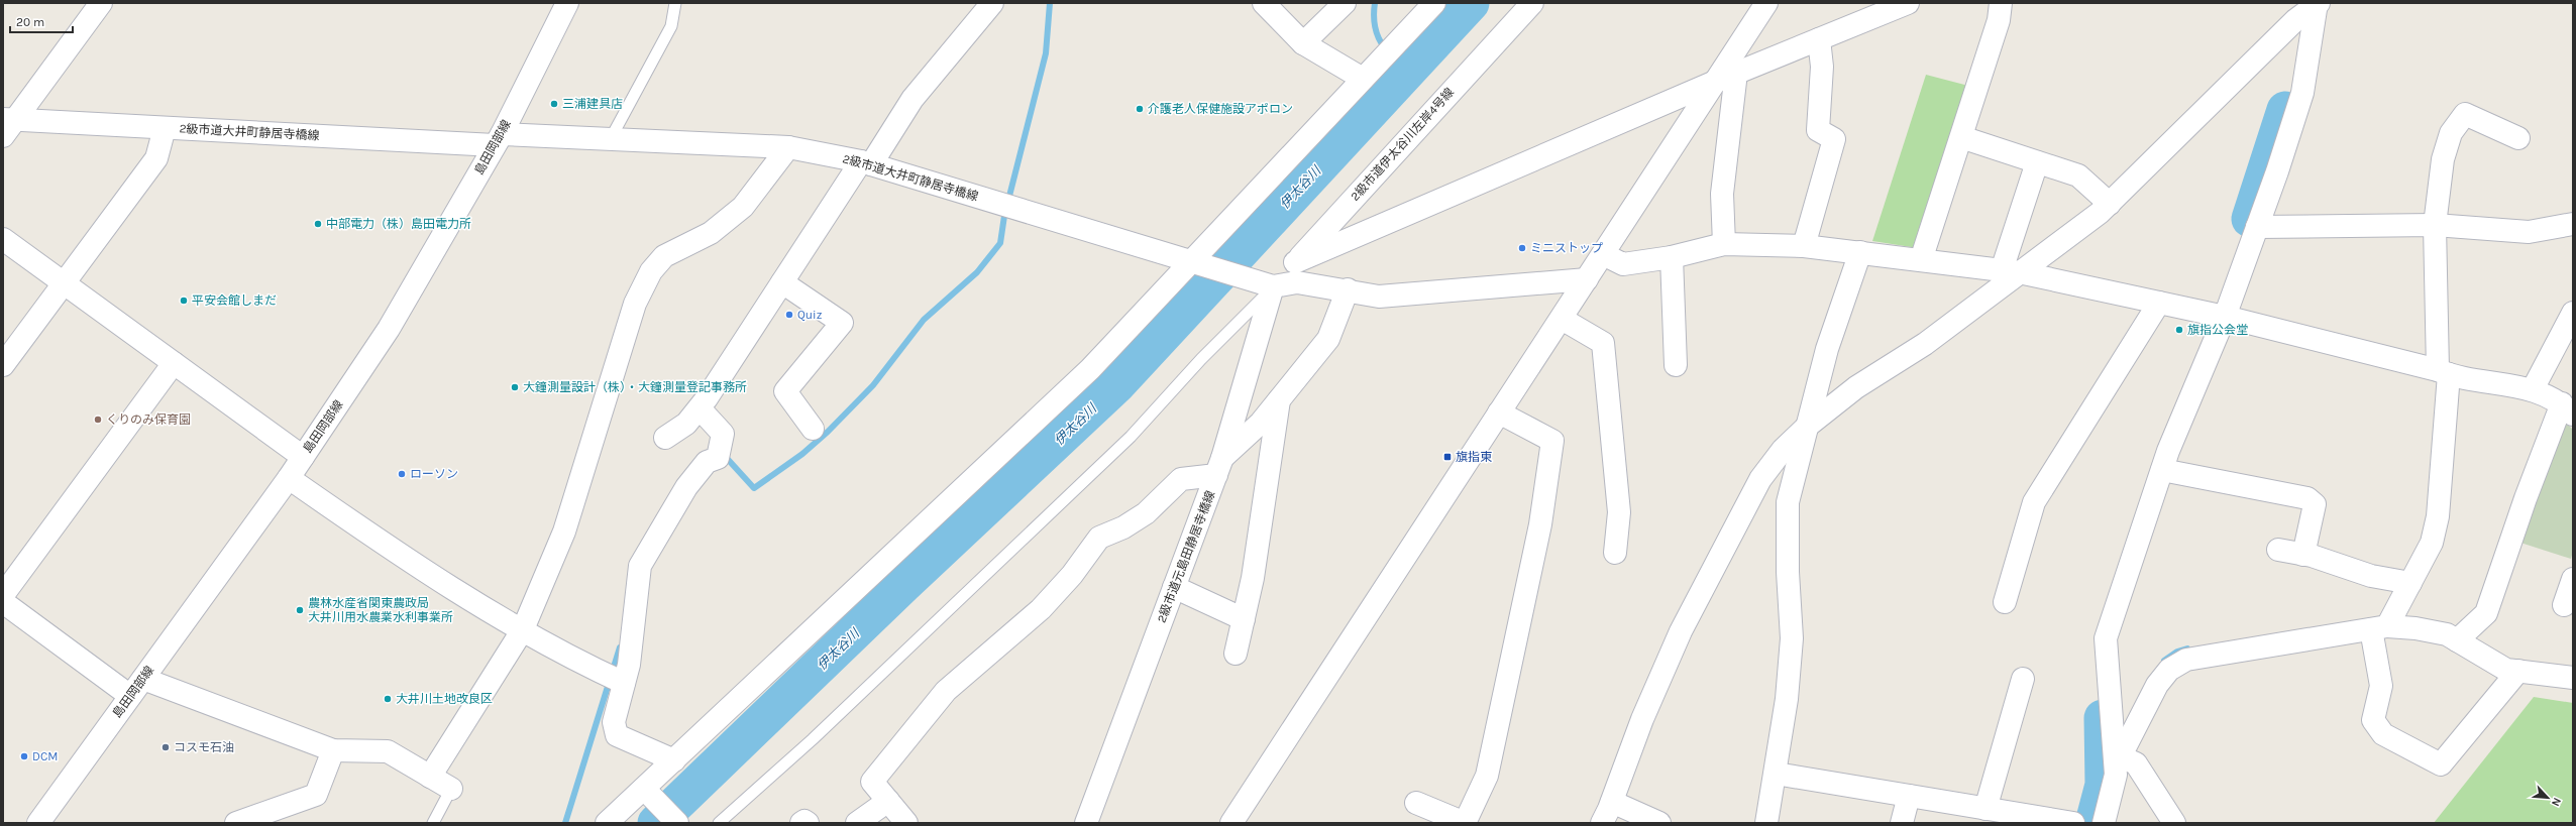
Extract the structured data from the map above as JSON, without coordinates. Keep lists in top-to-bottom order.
{
  "streets": {
    "street": [
      "2級市道大井町静居寺橋線",
      "2級市道伊太谷川左岸4号線",
      "島田岡部線",
      "2級市道元島田静居寺橋線"
    ]
  },
  "crossings": [
    ["2級市道大井町静居寺橋線", "2級市道伊太谷川左岸4号線"],
    ["2級市道大井町静居寺橋線", "島田岡部線"],
    ["2級市道大井町静居寺橋線", "2級市道元島田静居寺橋線"],
    ["2級市道伊太谷川左岸4号線", "2級市道元島田静居寺橋線"]
  ],
  "water": ["伊太谷川"],
  "places": {
    "other": [
      "三浦建具店",
      "介護老人保健施設アポロン",
      "中部電力（株）島田電力所",
      "ミニストップ",
      "平安会館しまだ",
      "Quiz",
      "旗指公会堂",
      "大鐘測量設計（株）・大鐘測量登記事務所",
      "くりのみ保育園",
      "ローソン",
      "農林水産省関東農政局 大井川用水農業水利事業所",
      "大井川土地改良区",
      "コスモ石油",
      "DCM"
    ],
    "transit": ["旗指東"]
  },
  "scale_bar": "20 m",
  "north": "bottom right"
}
